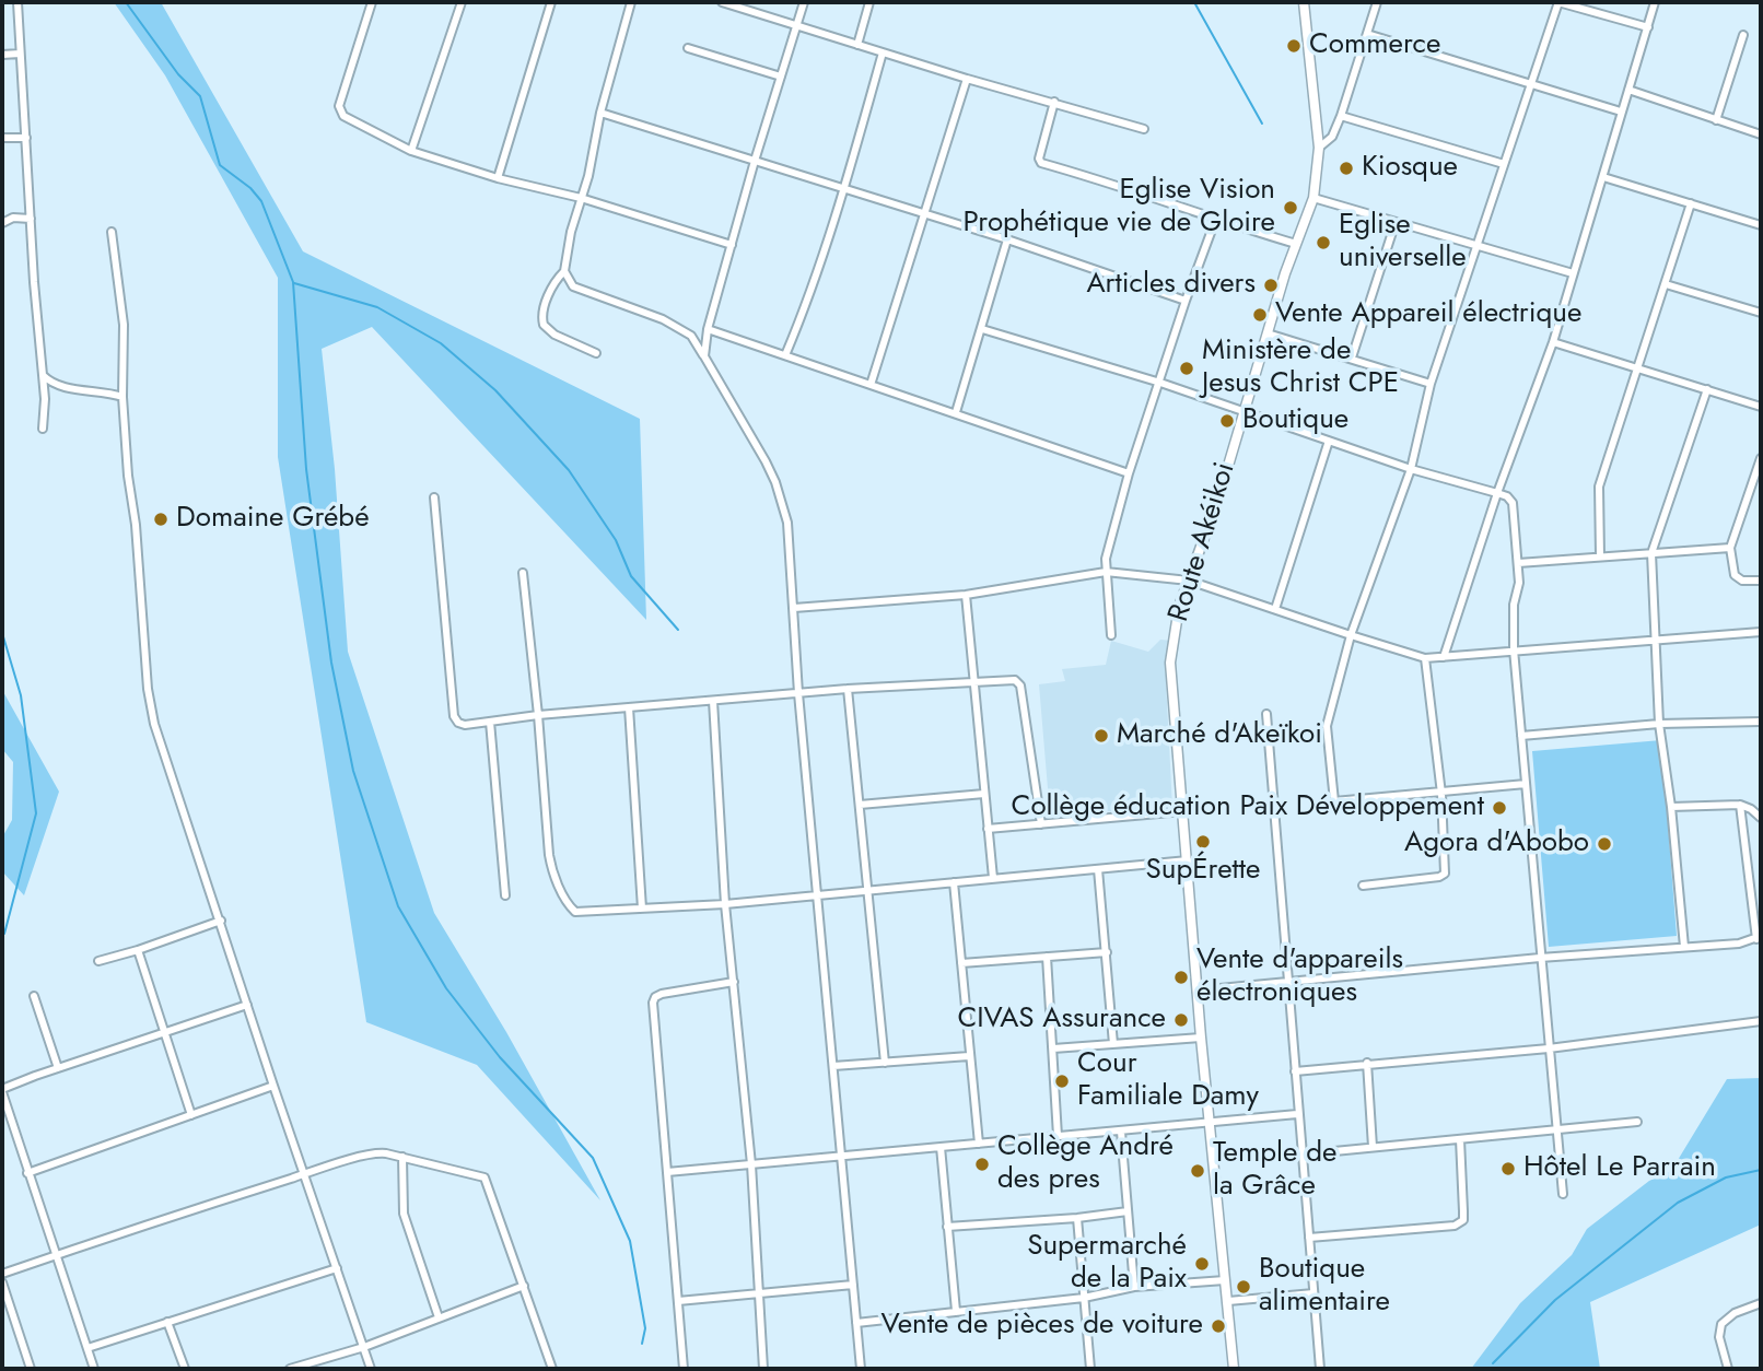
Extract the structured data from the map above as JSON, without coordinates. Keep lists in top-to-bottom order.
{
  "streets": {
    "street": ["Route Akéikoi"]
  },
  "places": [
    "Commerce",
    "Kiosque",
    "Eglise Vision Prophétique vie de Gloire",
    "Eglise universelle",
    "Articles divers",
    "Vente Appareil électrique",
    "Ministère de Jesus Christ CPE",
    "Boutique",
    "Domaine Grébé",
    "Marché d'Akeïkoi",
    "Collège éducation Paix Développement",
    "SupÉrette",
    "Agora d'Abobo",
    "Vente d'appareils électroniques",
    "CIVAS Assurance",
    "Cour Familiale Damy",
    "Collège André des pres",
    "Hôtel Le Parrain",
    "Temple de la Grâce",
    "Supermarché de la Paix",
    "Boutique alimentaire",
    "Vente de pièces de voiture"
  ]
}
